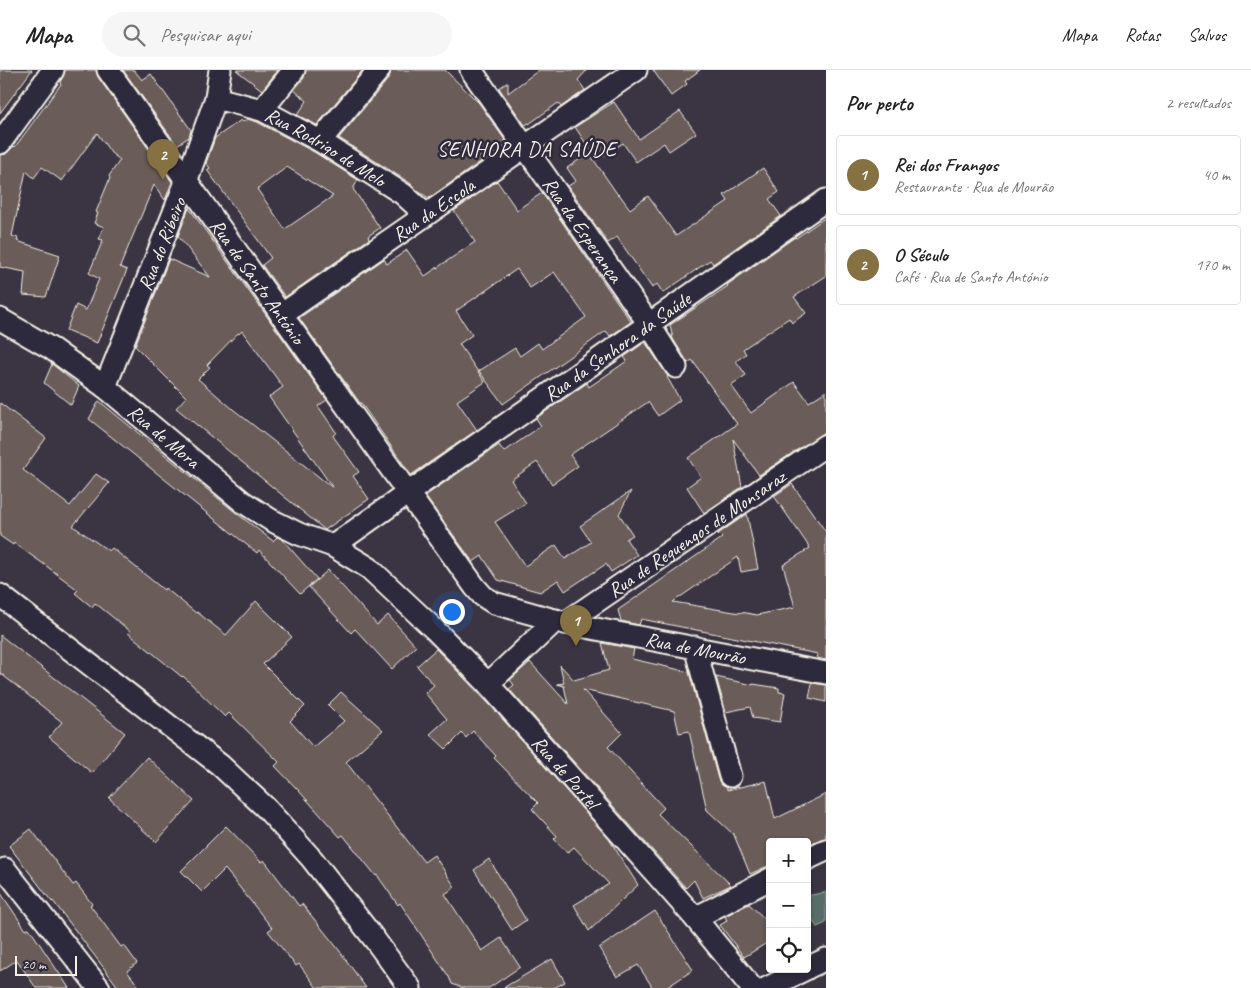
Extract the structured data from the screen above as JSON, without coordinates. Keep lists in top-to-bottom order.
{
  "streets": {
    "street": [
      "Rua Rodrigo de Melo",
      "Rua da Escola",
      "Rua da Esperança",
      "Rua do Ribeiro",
      "Rua de Santo António",
      "Rua da Senhora da Saúde",
      "Rua de Mora",
      "Rua de Reguengos de Monsaraz",
      "Rua de Mourão",
      "Rua de Portel"
    ]
  },
  "crossings": [
    ["Rua Rodrigo de Melo", "Rua da Escola"],
    ["Rua Rodrigo de Melo", "Rua do Ribeiro"],
    ["Rua da Escola", "Rua da Esperança"],
    ["Rua da Escola", "Rua de Santo António"],
    ["Rua da Esperança", "Rua da Senhora da Saúde"],
    ["Rua do Ribeiro", "Rua de Santo António"],
    ["Rua do Ribeiro", "Rua de Mora"],
    ["Rua de Santo António", "Rua da Senhora da Saúde"],
    ["Rua de Santo António", "Rua de Reguengos de Monsaraz"],
    ["Rua de Santo António", "Rua de Mourão"],
    ["Rua da Senhora da Saúde", "Rua de Mora"],
    ["Rua de Mora", "Rua de Portel"],
    ["Rua de Reguengos de Monsaraz", "Rua de Mourão"],
    ["Rua de Reguengos de Monsaraz", "Rua de Portel"]
  ],
  "districts": ["SENHORA DA SAÚDE"],
  "scale_bar": "20 m",
  "page": {
    "header": "Mapa",
    "search": "Pesquisar aqui",
    "nav": ["Mapa", "Rotas", "Salvos"],
    "heading": ["Por perto", "2 resultados"],
    "list": [
      {
        "mark": "1",
        "name": "Rei dos Frangos",
        "note": "Restaurante · Rua de Mourão",
        "value": "40 m"
      },
      {
        "mark": "2",
        "name": "O Século",
        "note": "Café · Rua de Santo António",
        "value": "170 m"
      }
    ],
    "pins": ["2", "1"],
    "map_buttons": ["+", "−"],
    "scale": "20 m"
  }
}
